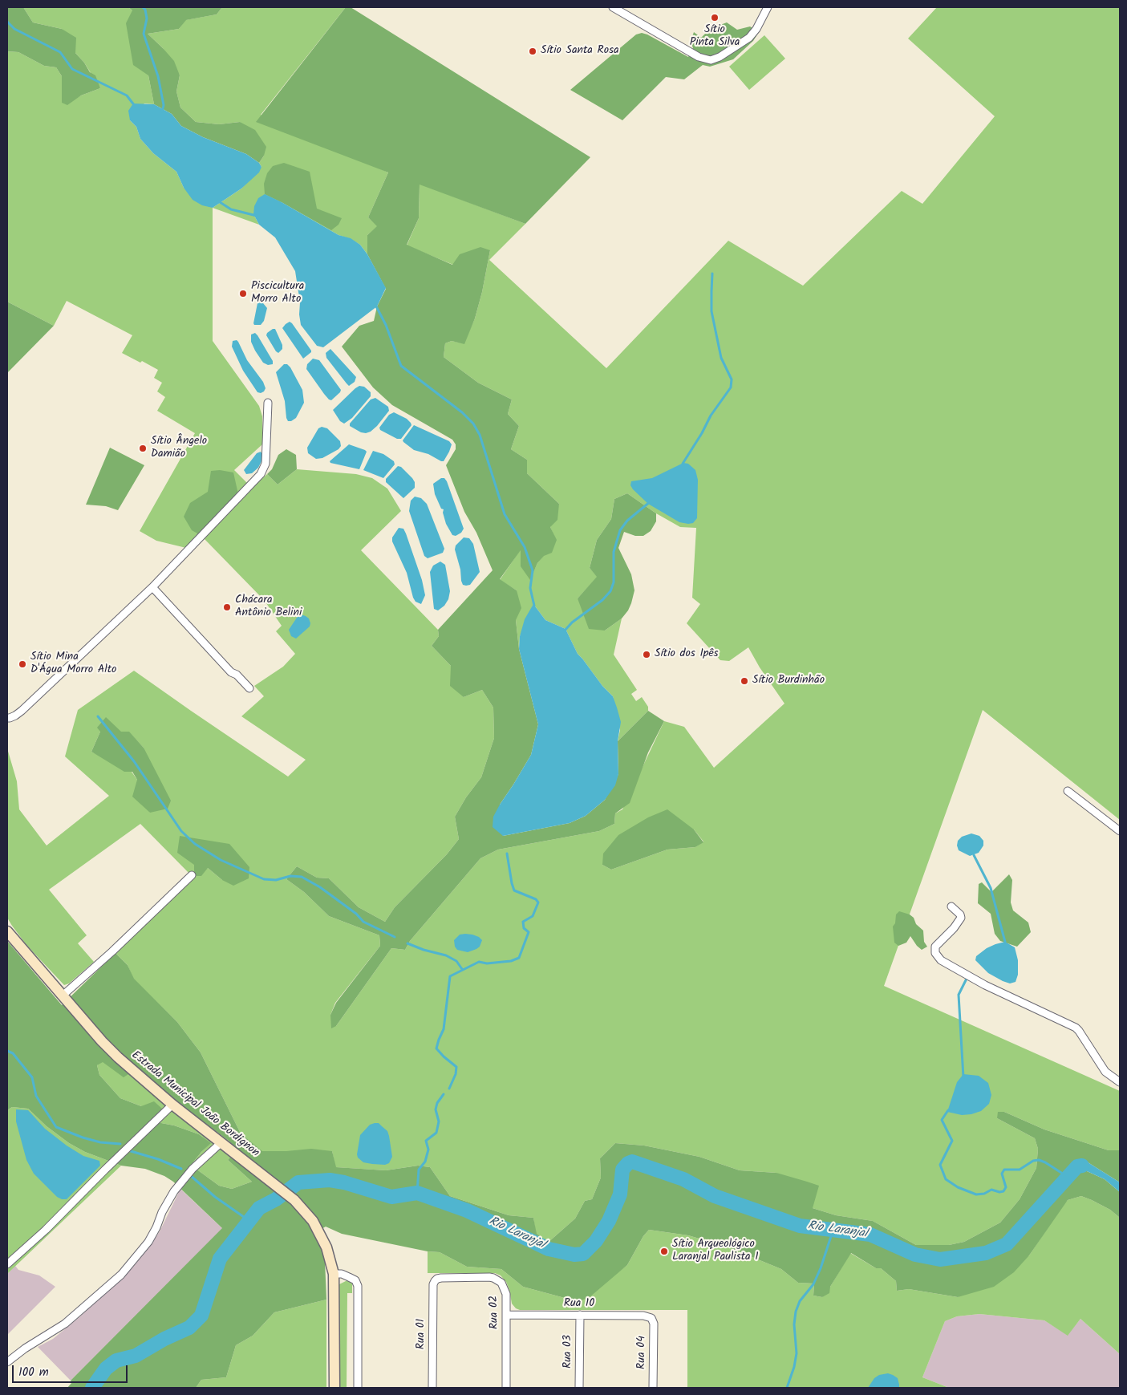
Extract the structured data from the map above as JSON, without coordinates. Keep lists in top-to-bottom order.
{
  "streets": {
    "main road": ["Estrada Municipal João Bordignon"],
    "street": [
      "Rua 10",
      "Rua 02",
      "Rua 01",
      "Rua 03",
      "Rua 04"
    ]
  },
  "crossings": [
    ["Rua 10", "Rua 02"],
    ["Rua 10", "Rua 03"],
    ["Rua 10", "Rua 04"],
    ["Rua 02", "Rua 01"]
  ],
  "water": ["Rio Laranjal"],
  "places": [
    "Sítio Pinta Silva",
    "Sítio Santa Rosa",
    "Piscicultura Morro Alto",
    "Sítio Ângelo Damião",
    "Chácara Antônio Belini",
    "Sítio dos Ipês",
    "Sítio Mina D'Água Morro Alto",
    "Sítio Burdinhão",
    "Sítio Arqueológico Laranjal Paulista 1"
  ],
  "scale_bar": "100 m"
}
